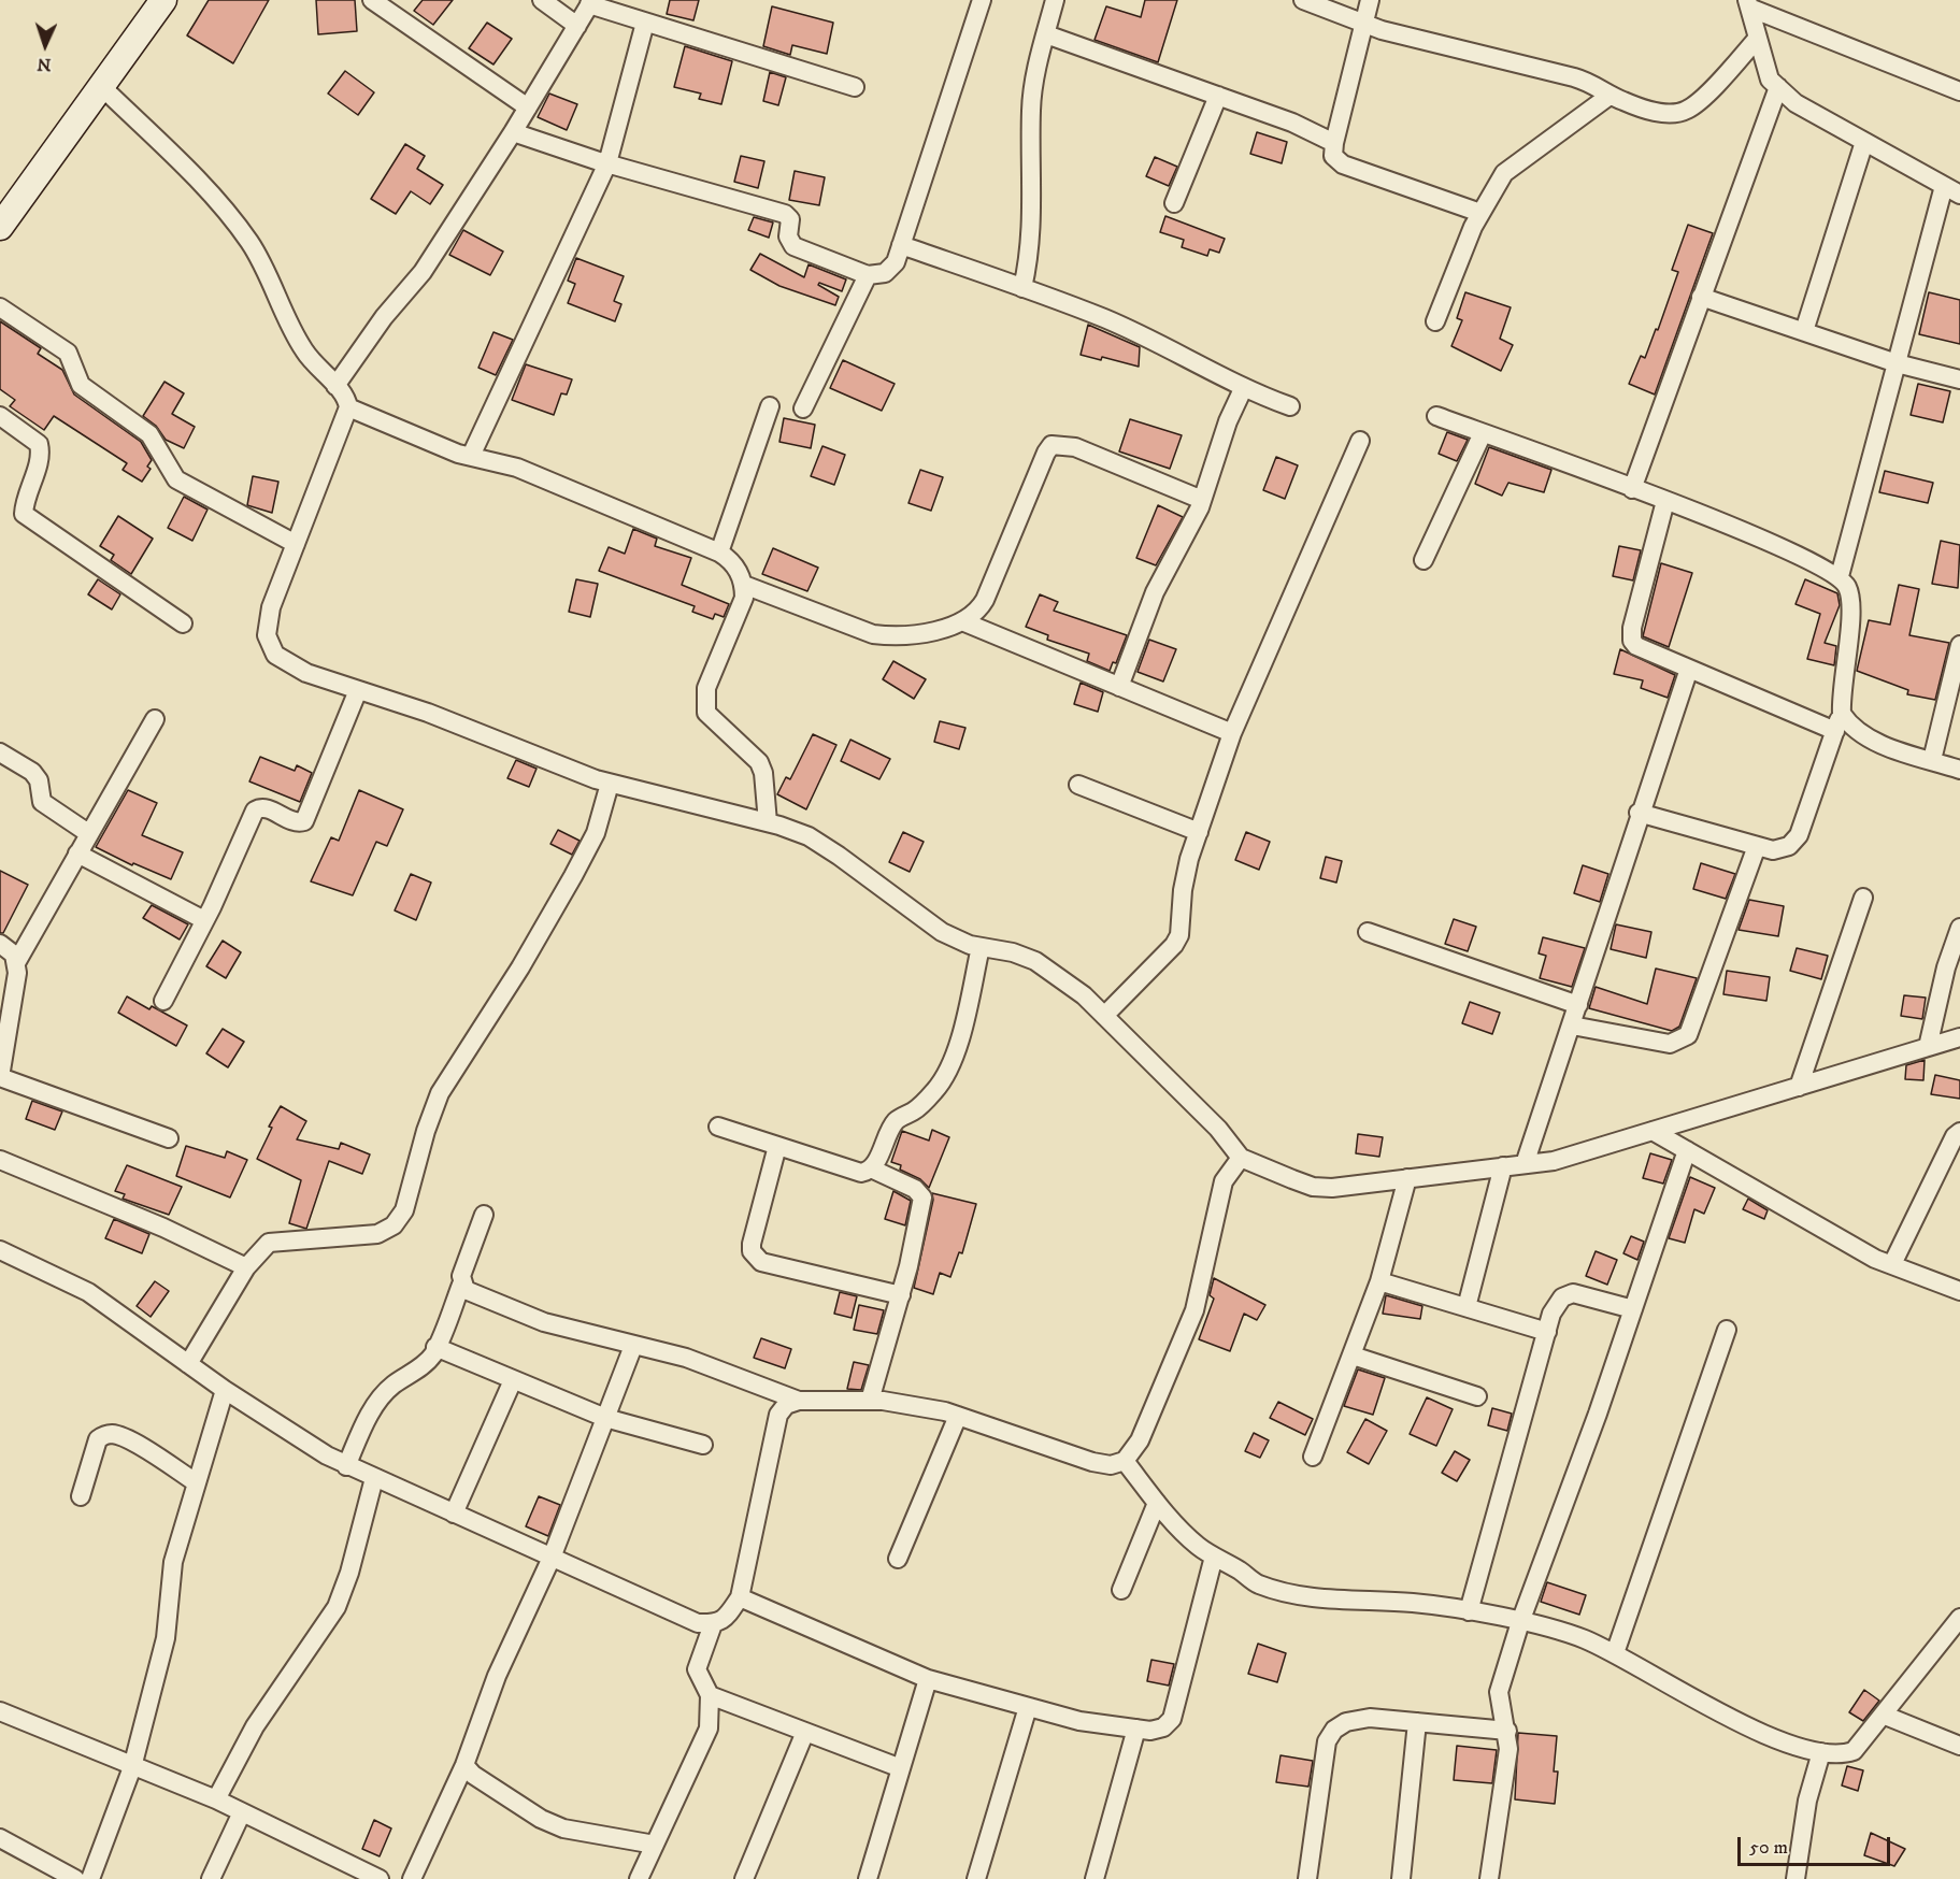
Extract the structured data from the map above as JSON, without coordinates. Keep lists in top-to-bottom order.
{
  "scale_bar": "50 m",
  "north": "bottom"
}
